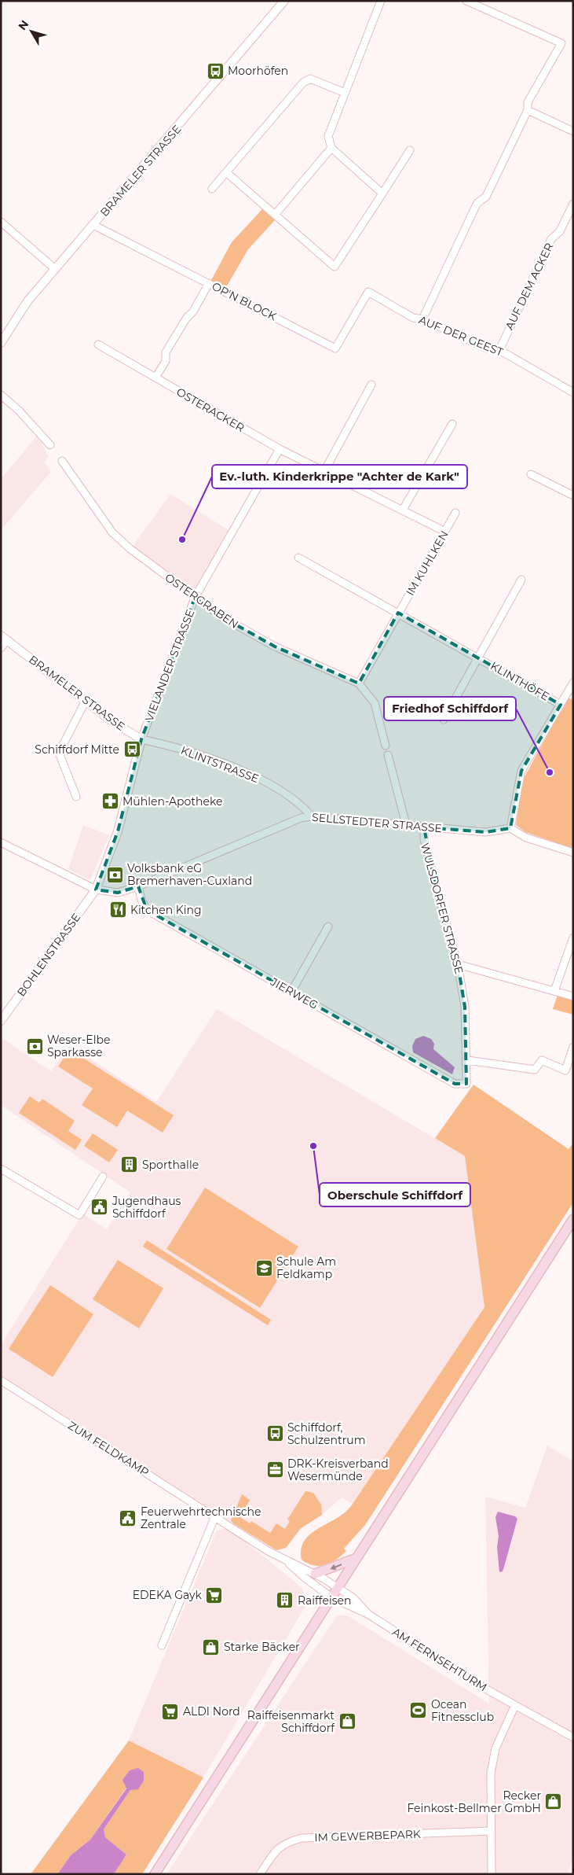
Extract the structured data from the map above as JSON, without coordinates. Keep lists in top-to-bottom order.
{
  "streets": {
    "street": [
      "BRAMELER STRASSE",
      "AUF DEM ACKER",
      "OP'N BLOCK",
      "AUF DER GEEST",
      "OSTERACKER",
      "IM KUHLKEN",
      "OSTERGRABEN",
      "VIELANDER STRASSE",
      "KLINTHÖFE",
      "KLINTSTRASSE",
      "SELLSTEDTER STRASSE",
      "WULSDORFER STRASSE",
      "BOHLENSTRASSE",
      "JIERWEG",
      "ZUM FELDKAMP",
      "AM FERNSEHTURM",
      "IM GEWERBEPARK"
    ]
  },
  "crossings": [
    ["BRAMELER STRASSE", "OP'N BLOCK"],
    ["BRAMELER STRASSE", "VIELANDER STRASSE"],
    ["BRAMELER STRASSE", "KLINTSTRASSE"],
    ["AUF DEM ACKER", "AUF DER GEEST"],
    ["OP'N BLOCK", "AUF DER GEEST"],
    ["OSTERACKER", "IM KUHLKEN"],
    ["OSTERACKER", "VIELANDER STRASSE"],
    ["IM KUHLKEN", "OSTERGRABEN"],
    ["IM KUHLKEN", "KLINTHÖFE"],
    ["OSTERGRABEN", "VIELANDER STRASSE"],
    ["VIELANDER STRASSE", "KLINTSTRASSE"],
    ["KLINTSTRASSE", "SELLSTEDTER STRASSE"],
    ["SELLSTEDTER STRASSE", "WULSDORFER STRASSE"],
    ["SELLSTEDTER STRASSE", "BOHLENSTRASSE"],
    ["SELLSTEDTER STRASSE", "JIERWEG"],
    ["WULSDORFER STRASSE", "JIERWEG"],
    ["ZUM FELDKAMP", "AM FERNSEHTURM"]
  ],
  "places": {
    "bus stop": ["Moorhöfen", "Schiffdorf Mitte", "Schiffdorf, Schulzentrum"],
    "other": ["Ev.-luth. Kinderkrippe \"Achter de Kark\"", "Friedhof Schiffdorf", "Oberschule Schiffdorf"],
    "pharmacy": ["Mühlen-Apotheke"],
    "bank": ["Volksbank eG Bremerhaven-Cuxland", "Weser-Elbe Sparkasse"],
    "restaurant": ["Kitchen King"],
    "building": ["Sporthalle", "Raiffeisen"],
    "public building": ["Jugendhaus Schiffdorf", "Feuerwehrtechnische Zentrale"],
    "school or university": ["Schule Am Feldkamp"],
    "office": ["DRK-Kreisverband Wesermünde"],
    "supermarket": ["EDEKA Gayk", "ALDI Nord"],
    "shop": ["Starke Bäcker", "Raiffeisenmarkt Schiffdorf", "Recker Feinkost-Bellmer GmbH"],
    "sports": ["Ocean Fitnessclub"]
  },
  "north": "top left"
}
